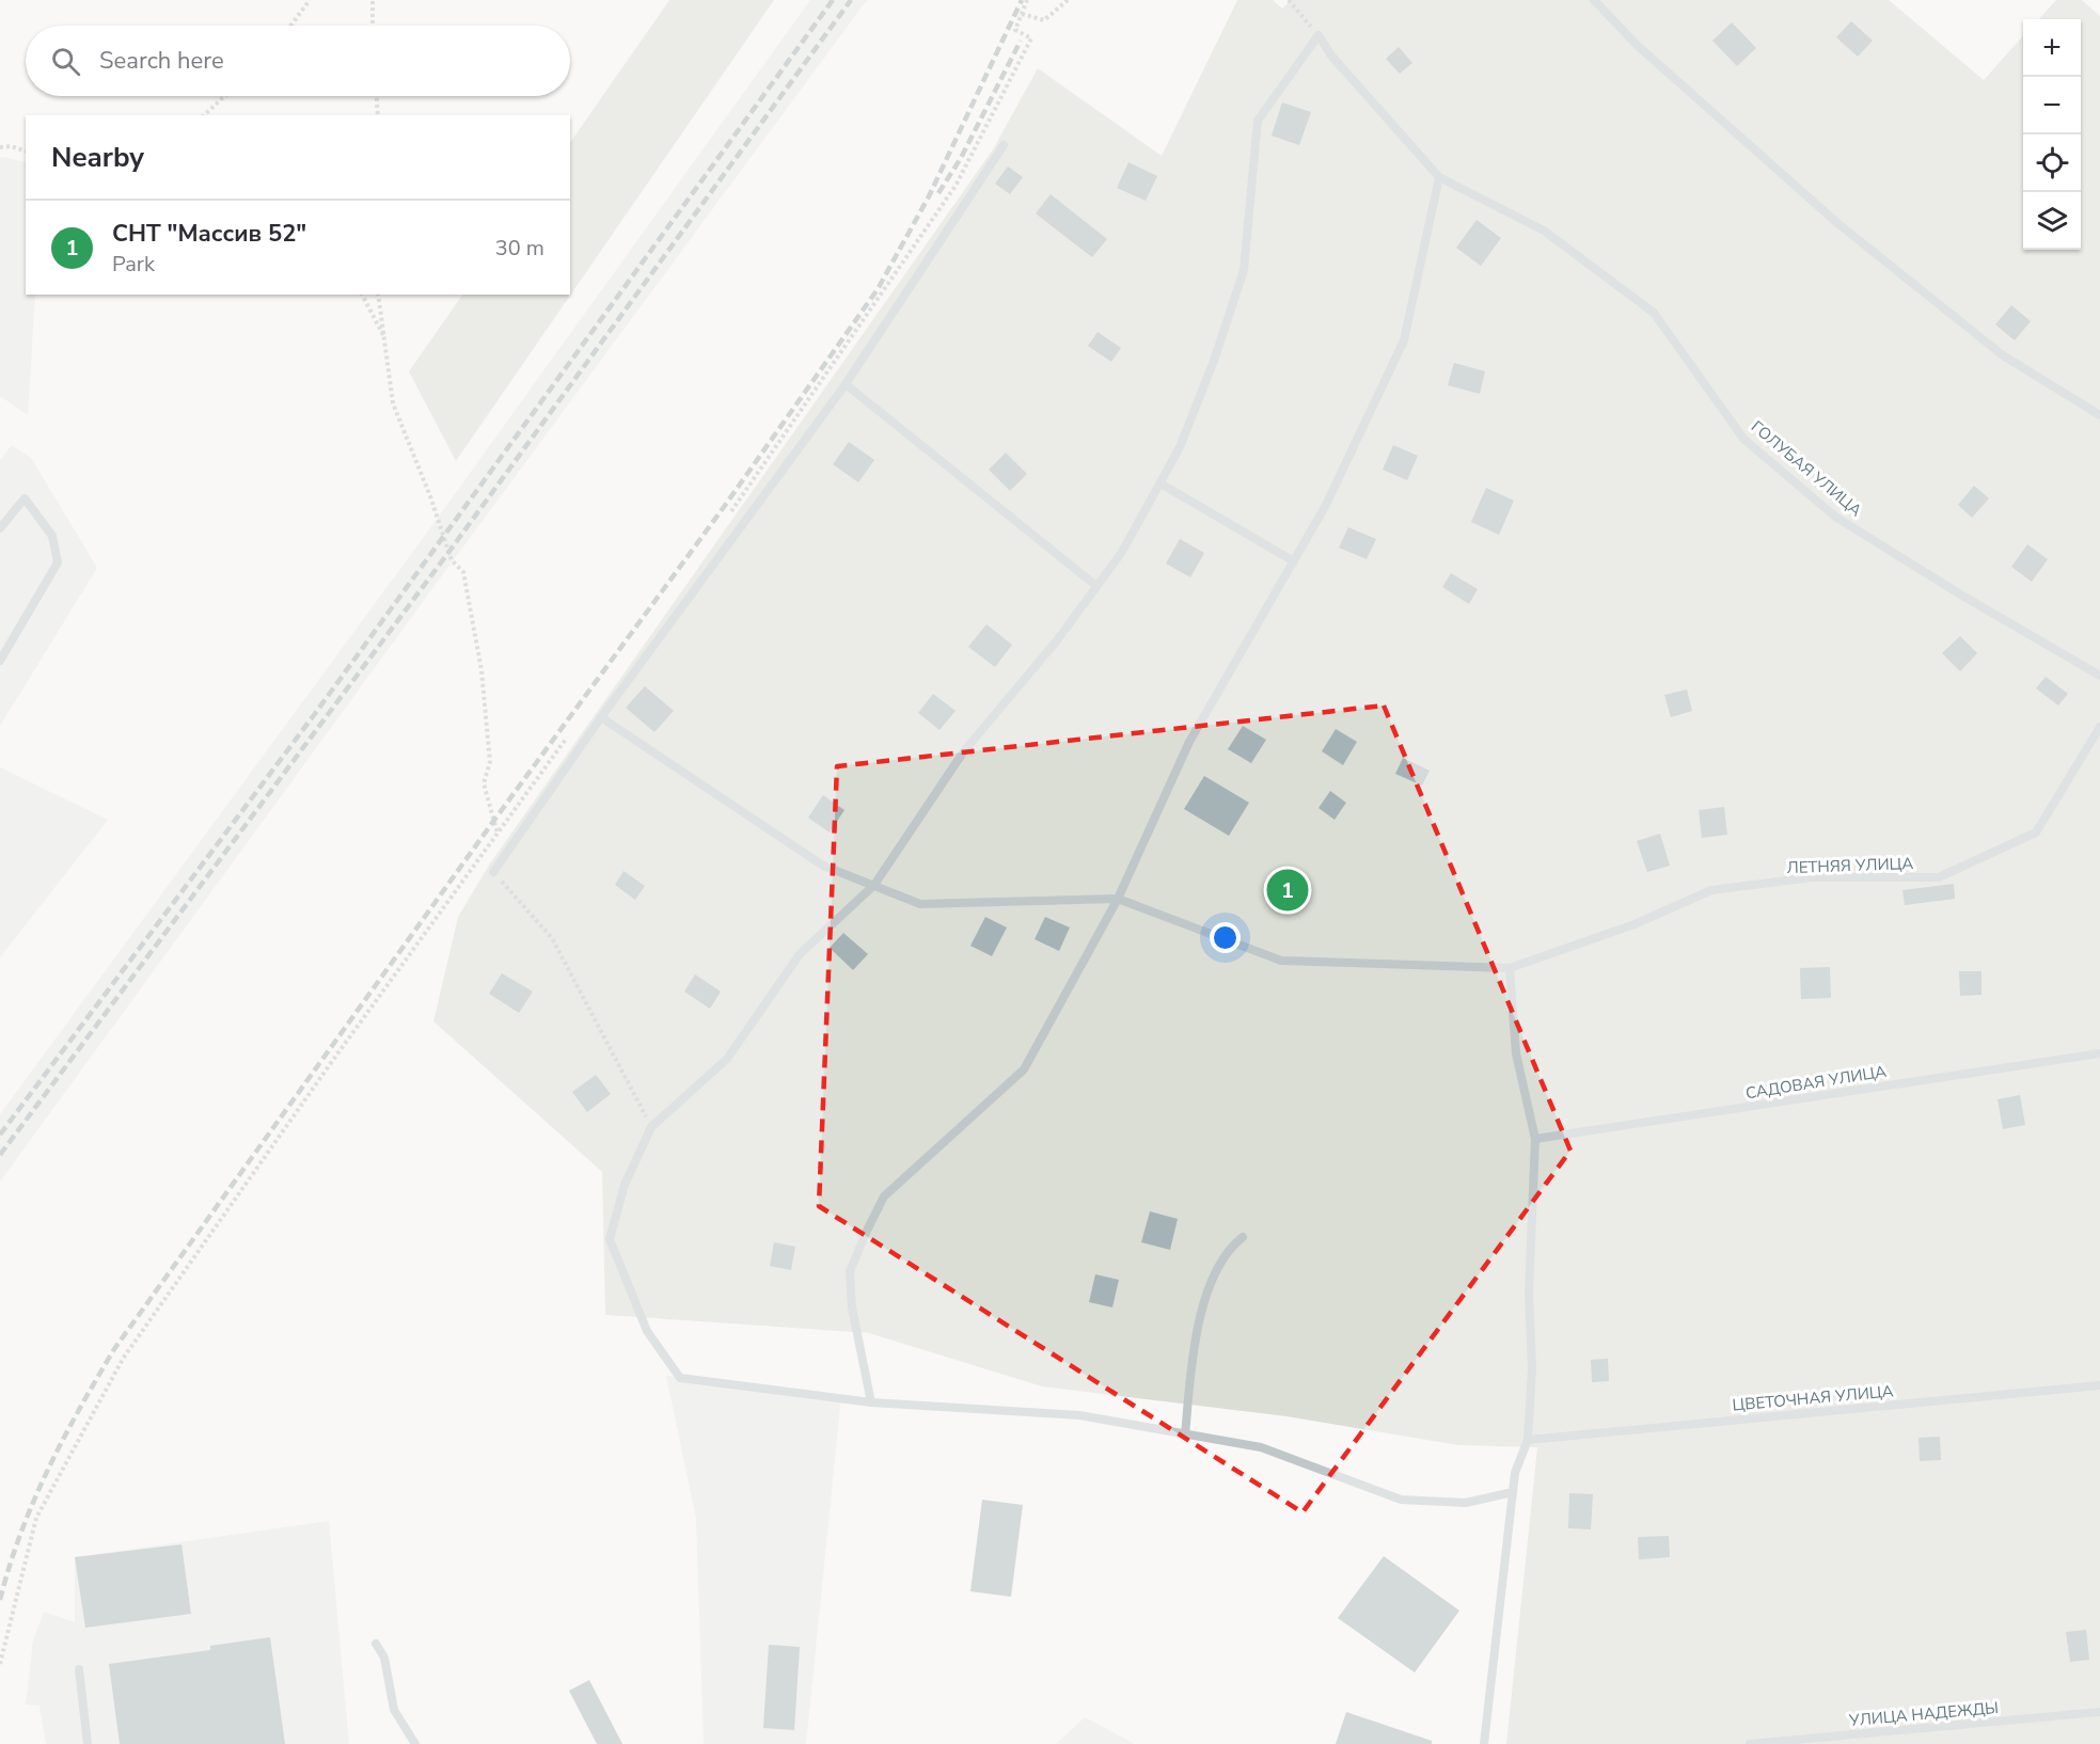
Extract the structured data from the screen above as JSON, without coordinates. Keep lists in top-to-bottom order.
{
  "streets": {
    "lane": [
      "ГОЛУБАЯ УЛИЦА",
      "ЛЕТНЯЯ УЛИЦА",
      "САДОВАЯ УЛИЦА",
      "ЦВЕТОЧНАЯ УЛИЦА",
      "УЛИЦА НАДЕЖДЫ"
    ]
  },
  "page": {
    "map_buttons": ["+", "−"],
    "search": "Search here",
    "heading": "Nearby",
    "list": [
      {
        "mark": "1",
        "name": "СНТ \"Массив 52\"",
        "note": "Park",
        "value": "30 m"
      }
    ],
    "pins": "1"
  }
}
